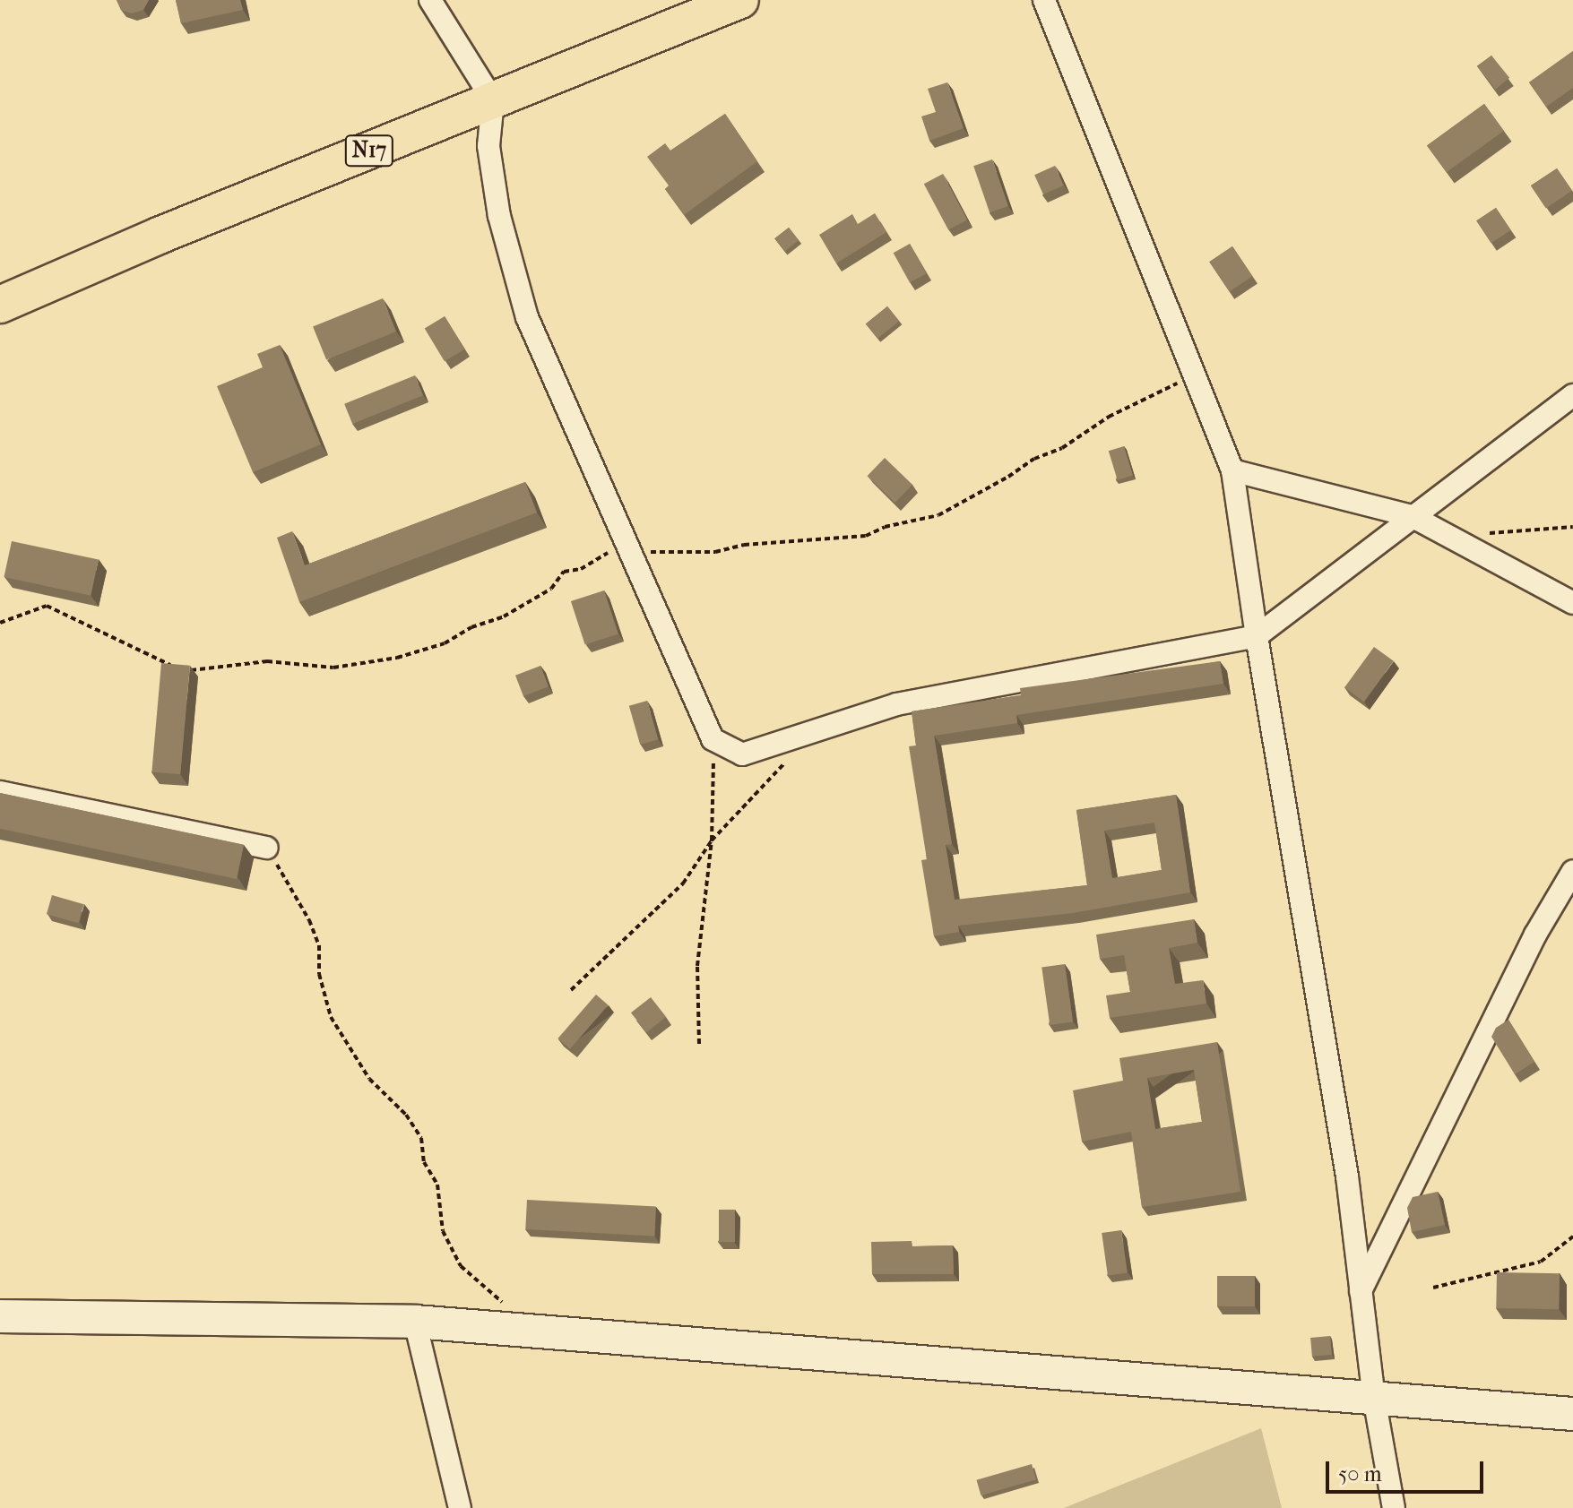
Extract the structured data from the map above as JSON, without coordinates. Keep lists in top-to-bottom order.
{
  "streets": {
    "main road": ["N17"]
  },
  "scale_bar": "50 m"
}
